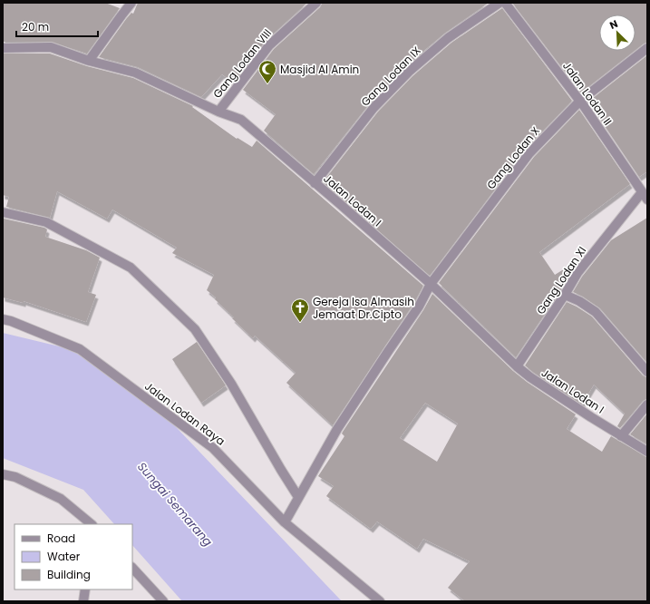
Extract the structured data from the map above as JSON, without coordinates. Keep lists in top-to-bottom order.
{
  "streets": {
    "street": [
      "Gang Lodan VIII",
      "Gang Lodan IX",
      "Jalan Lodan II",
      "Gang Lodan X",
      "Jalan Lodan I",
      "Gang Lodan XI",
      "Jalan Lodan Raya"
    ]
  },
  "crossings": [
    ["Gang Lodan VIII", "Jalan Lodan I"],
    ["Gang Lodan IX", "Jalan Lodan I"],
    ["Jalan Lodan II", "Gang Lodan X"],
    ["Jalan Lodan II", "Gang Lodan XI"],
    ["Gang Lodan X", "Jalan Lodan I"],
    ["Gang Lodan X", "Jalan Lodan Raya"],
    ["Jalan Lodan I", "Gang Lodan XI"]
  ],
  "water": ["Sungai Semarang"],
  "places": {
    "mosque": ["Masjid Al Amin"],
    "church": ["Gereja Isa Almasih Jemaat Dr.Cipto"]
  },
  "legend": ["Road", "Water", "Building"],
  "scale_bar": "20 m",
  "north": "top left"
}
